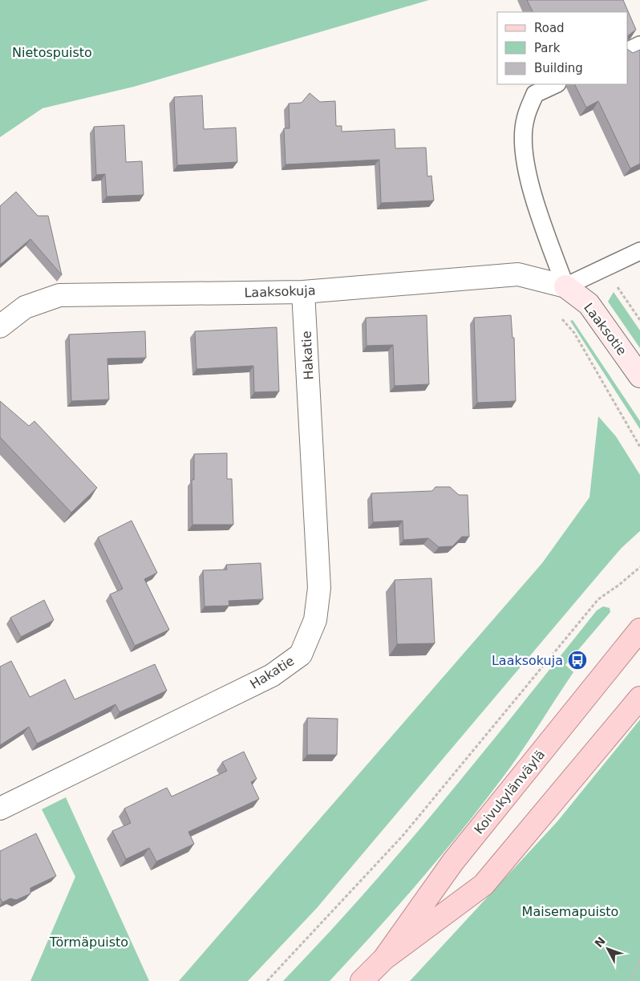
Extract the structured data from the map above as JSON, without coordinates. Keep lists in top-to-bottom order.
{
  "streets": {
    "main road": ["Koivukylänväylä"],
    "street": ["Laaksokuja", "Laaksotie", "Hakatie"]
  },
  "crossings": [
    ["Laaksokuja", "Laaksotie"],
    ["Laaksokuja", "Hakatie"]
  ],
  "parks": ["Nietospuisto", "Maisemapuisto", "Törmäpuisto"],
  "places": {
    "bus stop": ["Laaksokuja"]
  },
  "legend": ["Road", "Park", "Building"],
  "north": "top left"
}
